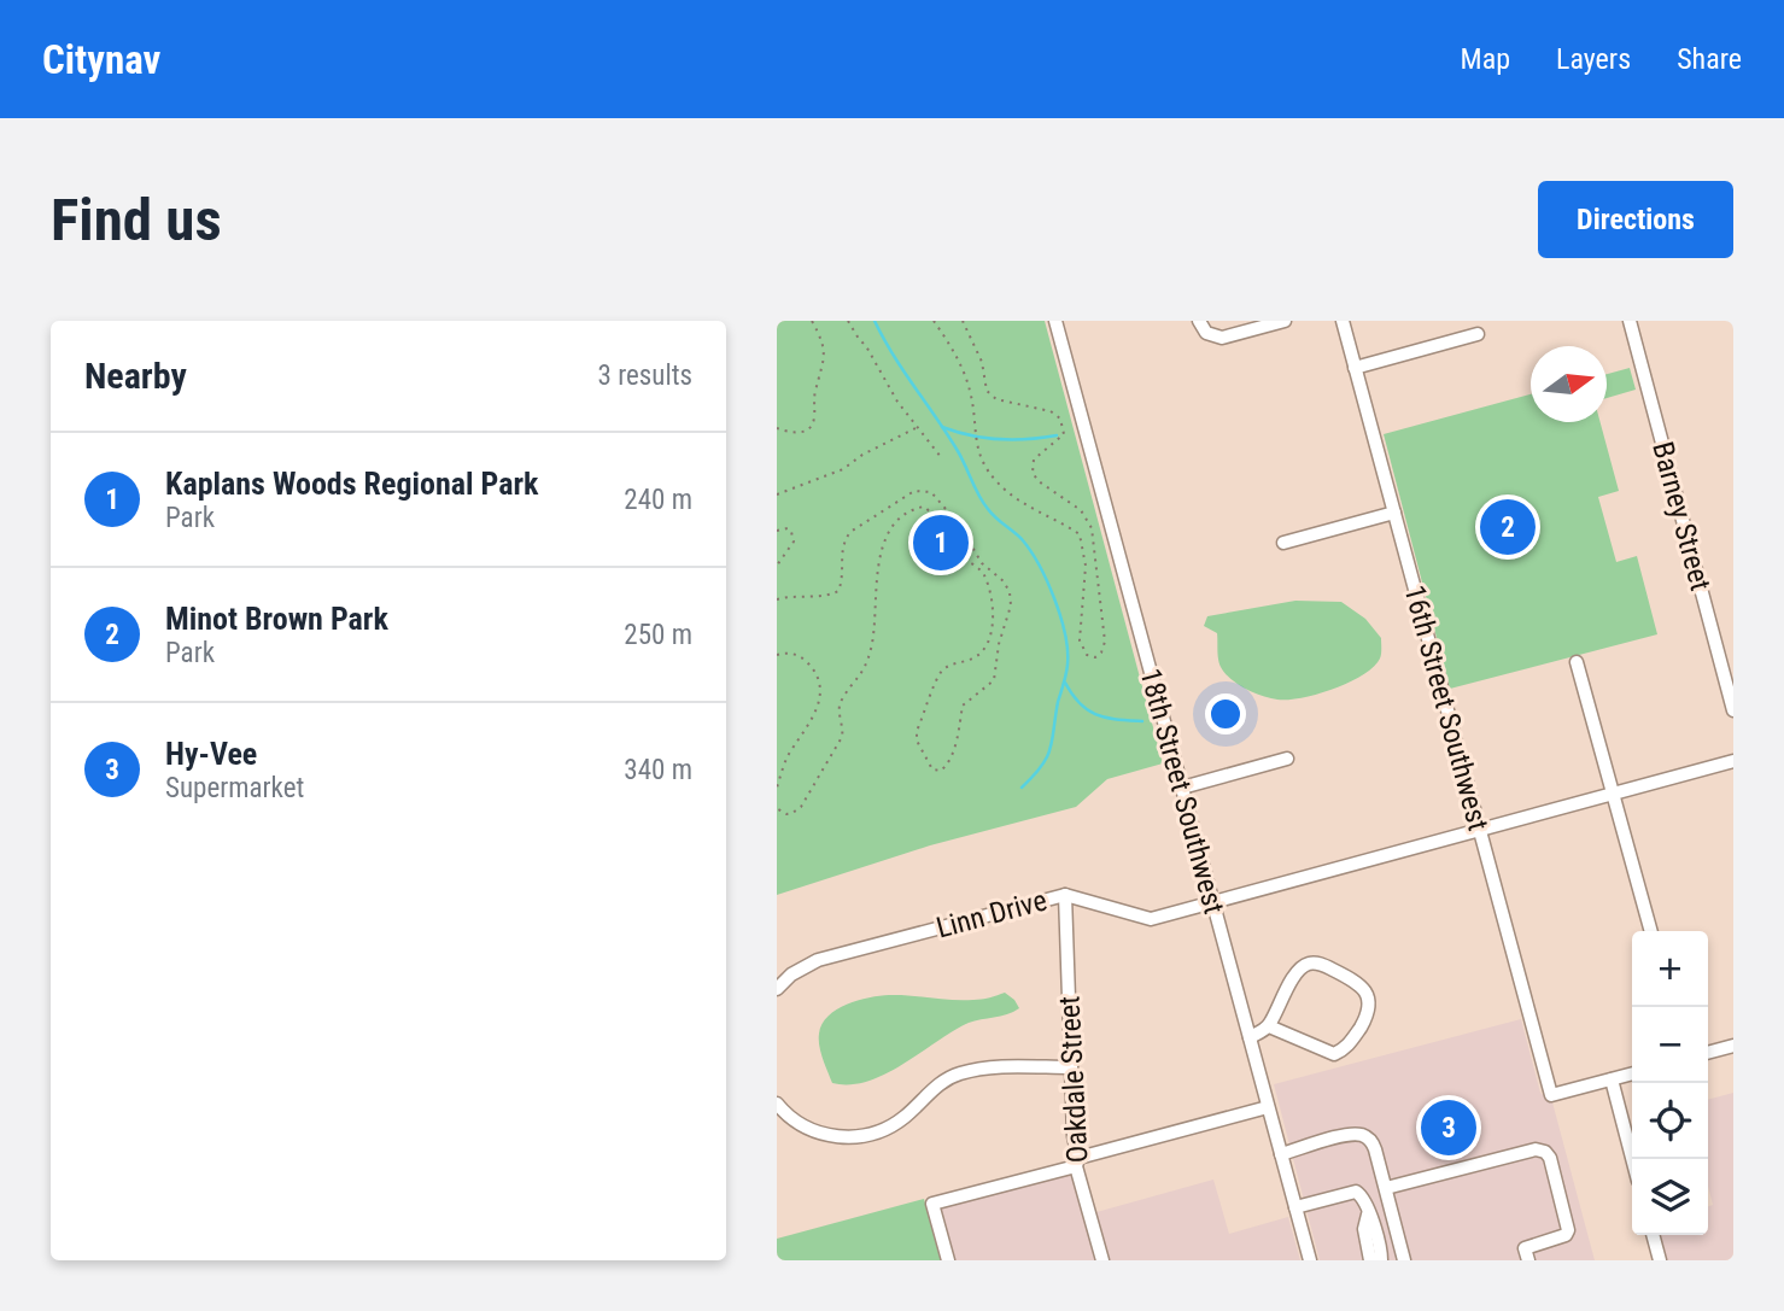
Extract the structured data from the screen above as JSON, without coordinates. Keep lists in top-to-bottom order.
{
  "streets": {
    "street": [
      "Barney Street",
      "16th Street Southwest",
      "18th Street Southwest",
      "Linn Drive",
      "Oakdale Street"
    ]
  },
  "crossings": [
    ["16th Street Southwest", "Linn Drive"],
    ["18th Street Southwest", "Linn Drive"],
    ["Linn Drive", "Oakdale Street"]
  ],
  "north": "right",
  "page": {
    "header": "Citynav",
    "nav": ["Map", "Layers", "Share"],
    "buttons": "Directions",
    "title": "Find us",
    "heading": ["Nearby", "3 results"],
    "list": [
      {
        "mark": "1",
        "name": "Kaplans Woods Regional Park",
        "note": "Park",
        "value": "240 m"
      },
      {
        "mark": "2",
        "name": "Minot Brown Park",
        "note": "Park",
        "value": "250 m"
      },
      {
        "mark": "3",
        "name": "Hy-Vee",
        "note": "Supermarket",
        "value": "340 m"
      }
    ],
    "pins": ["2", "1", "3"],
    "map_buttons": ["+", "−"]
  }
}
